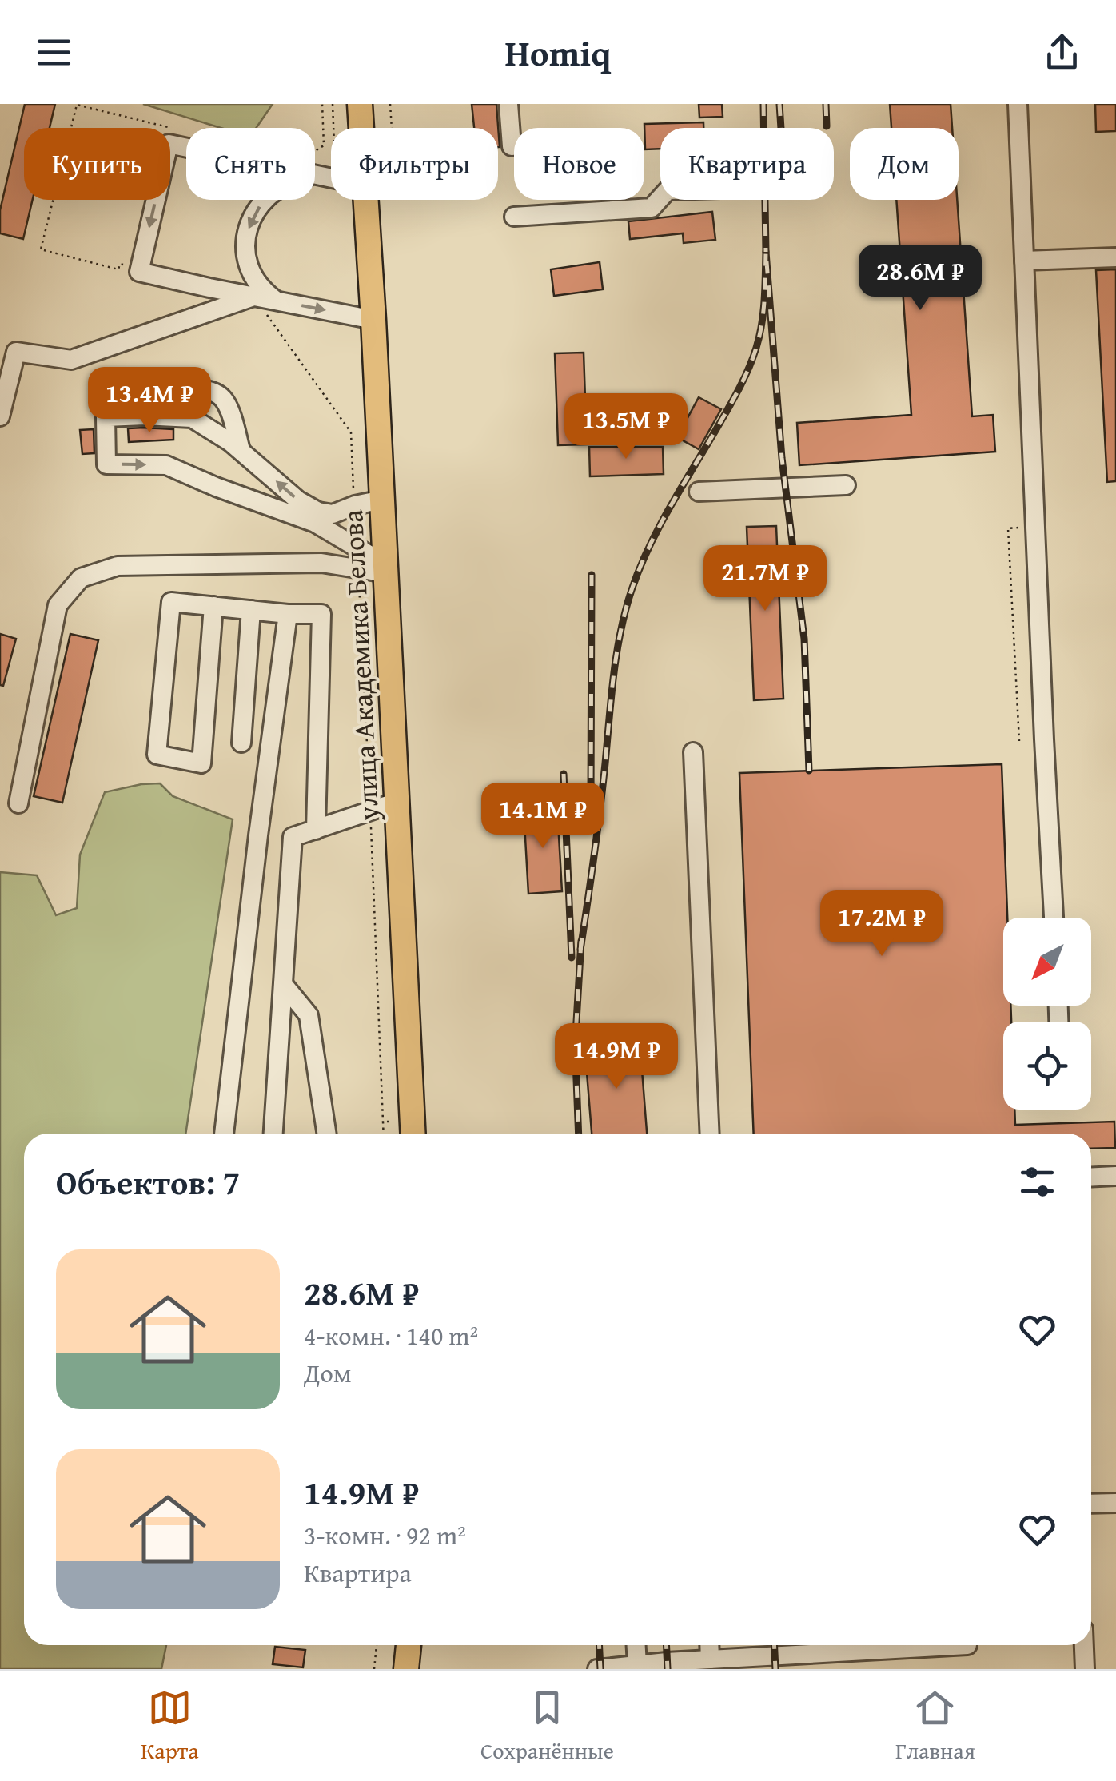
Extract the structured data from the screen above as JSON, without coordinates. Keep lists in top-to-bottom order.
{
  "streets": {
    "main road": ["улица Академика Белова"]
  },
  "north": "bottom left",
  "page": {
    "header": "Homiq",
    "chip": [
      "Купить",
      "Снять",
      "Фильтры",
      "Новое",
      "Квартира",
      "Дом"
    ],
    "price": [
      "28.6M ₽",
      "13.4M ₽",
      "13.5M ₽",
      "21.7M ₽",
      "14.1M ₽",
      "17.2M ₽",
      "14.9M ₽"
    ],
    "heading": "Объектов: 7",
    "list": [
      {
        "name": "28.6M ₽",
        "note": "4-комн. · 140 m² · Дом"
      },
      {
        "name": "14.9M ₽",
        "note": "3-комн. · 92 m² · Квартира"
      }
    ],
    "tabs": ["Карта", "Сохранённые", "Главная"]
  }
}
